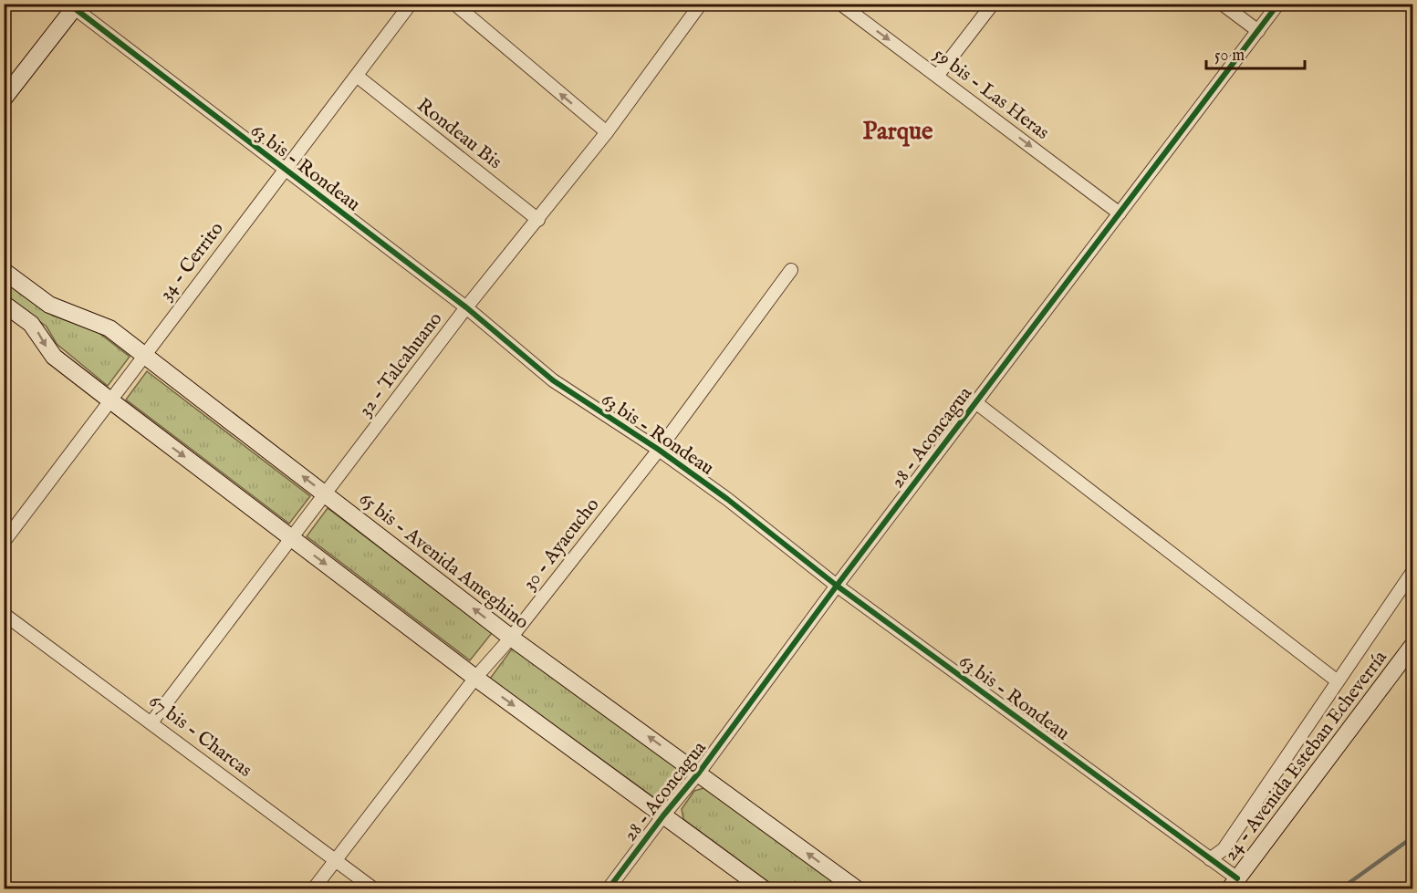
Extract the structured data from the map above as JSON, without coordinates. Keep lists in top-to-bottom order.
{
  "streets": {
    "main road": ["65 bis - Avenida Ameghino", "24 - Avenida Esteban Echeverría"],
    "street": [
      "59 bis - Las Heras",
      "Rondeau Bis",
      "63 bis - Rondeau",
      "34 - Cerrito",
      "32 - Talcahuano",
      "28 - Aconcagua",
      "30 - Ayacucho",
      "67 bis - Charcas"
    ]
  },
  "crossings": [
    ["59 bis - Las Heras", "28 - Aconcagua"],
    ["Rondeau Bis", "34 - Cerrito"],
    ["Rondeau Bis", "32 - Talcahuano"],
    ["63 bis - Rondeau", "34 - Cerrito"],
    ["63 bis - Rondeau", "32 - Talcahuano"],
    ["63 bis - Rondeau", "28 - Aconcagua"],
    ["63 bis - Rondeau", "30 - Ayacucho"],
    ["63 bis - Rondeau", "24 - Avenida Esteban Echeverría"],
    ["34 - Cerrito", "65 bis - Avenida Ameghino"],
    ["32 - Talcahuano", "65 bis - Avenida Ameghino"],
    ["32 - Talcahuano", "67 bis - Charcas"],
    ["28 - Aconcagua", "65 bis - Avenida Ameghino"],
    ["30 - Ayacucho", "65 bis - Avenida Ameghino"],
    ["30 - Ayacucho", "67 bis - Charcas"]
  ],
  "one_way": ["59 bis - Las Heras"],
  "districts": ["Parque"],
  "scale_bar": "50 m"
}
